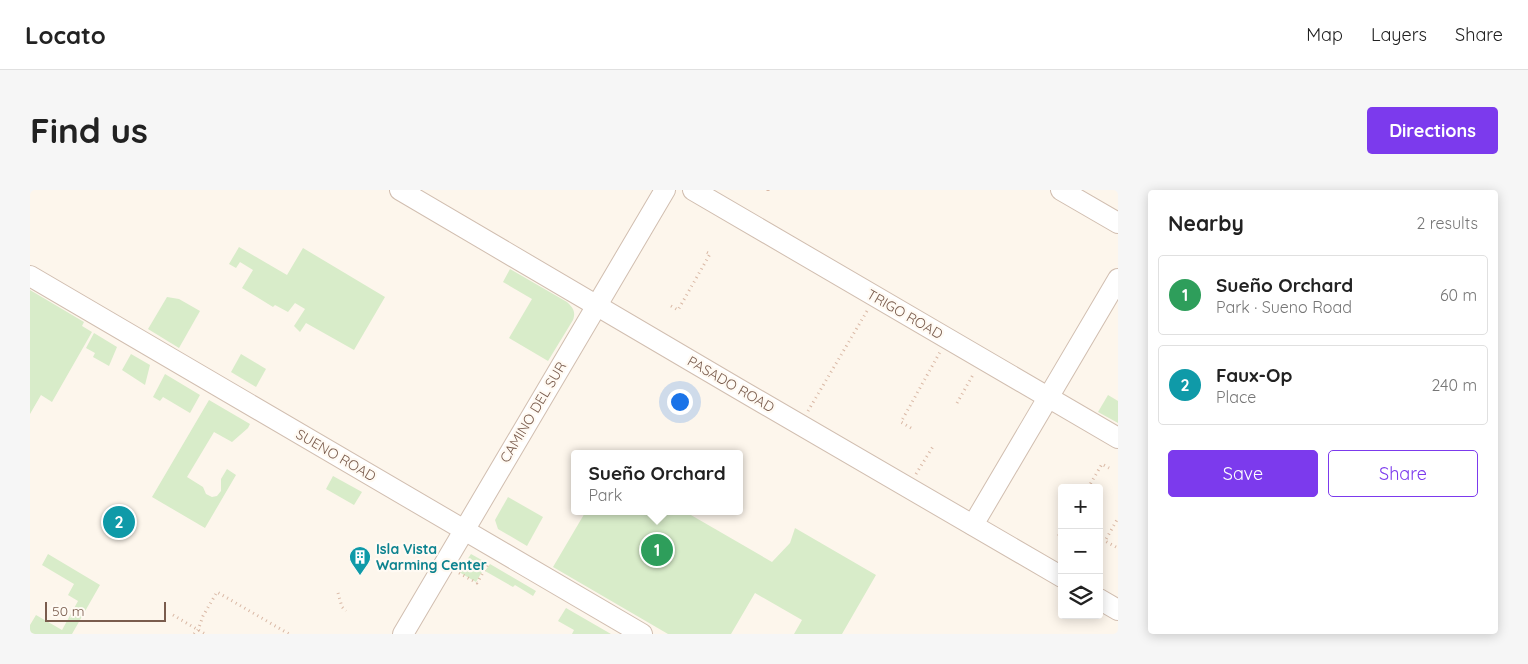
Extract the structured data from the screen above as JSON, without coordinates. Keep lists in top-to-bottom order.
{
  "streets": {
    "street": [
      "TRIGO ROAD",
      "PASADO ROAD",
      "CAMINO DEL SUR",
      "SUENO ROAD"
    ]
  },
  "crossings": [
    ["PASADO ROAD", "CAMINO DEL SUR"],
    ["CAMINO DEL SUR", "SUENO ROAD"]
  ],
  "places": {
    "building": ["Isla Vista Warming Center"]
  },
  "scale_bar": "50 m",
  "page": {
    "header": "Locato",
    "nav": ["Map", "Layers", "Share"],
    "buttons": [
      "Directions",
      ["Save", "Share"]
    ],
    "title": "Find us",
    "heading": ["Nearby", "2 results"],
    "list": [
      {
        "mark": "1",
        "name": "Sueño Orchard",
        "note": "Park · Sueno Road",
        "value": "60 m"
      },
      {
        "mark": "2",
        "name": "Faux-Op",
        "note": "Place",
        "value": "240 m"
      }
    ],
    "popup": ["Sueño Orchard", "Park"],
    "map_buttons": ["+", "−"],
    "pins": ["2", "1"],
    "scale": "50 m"
  }
}
